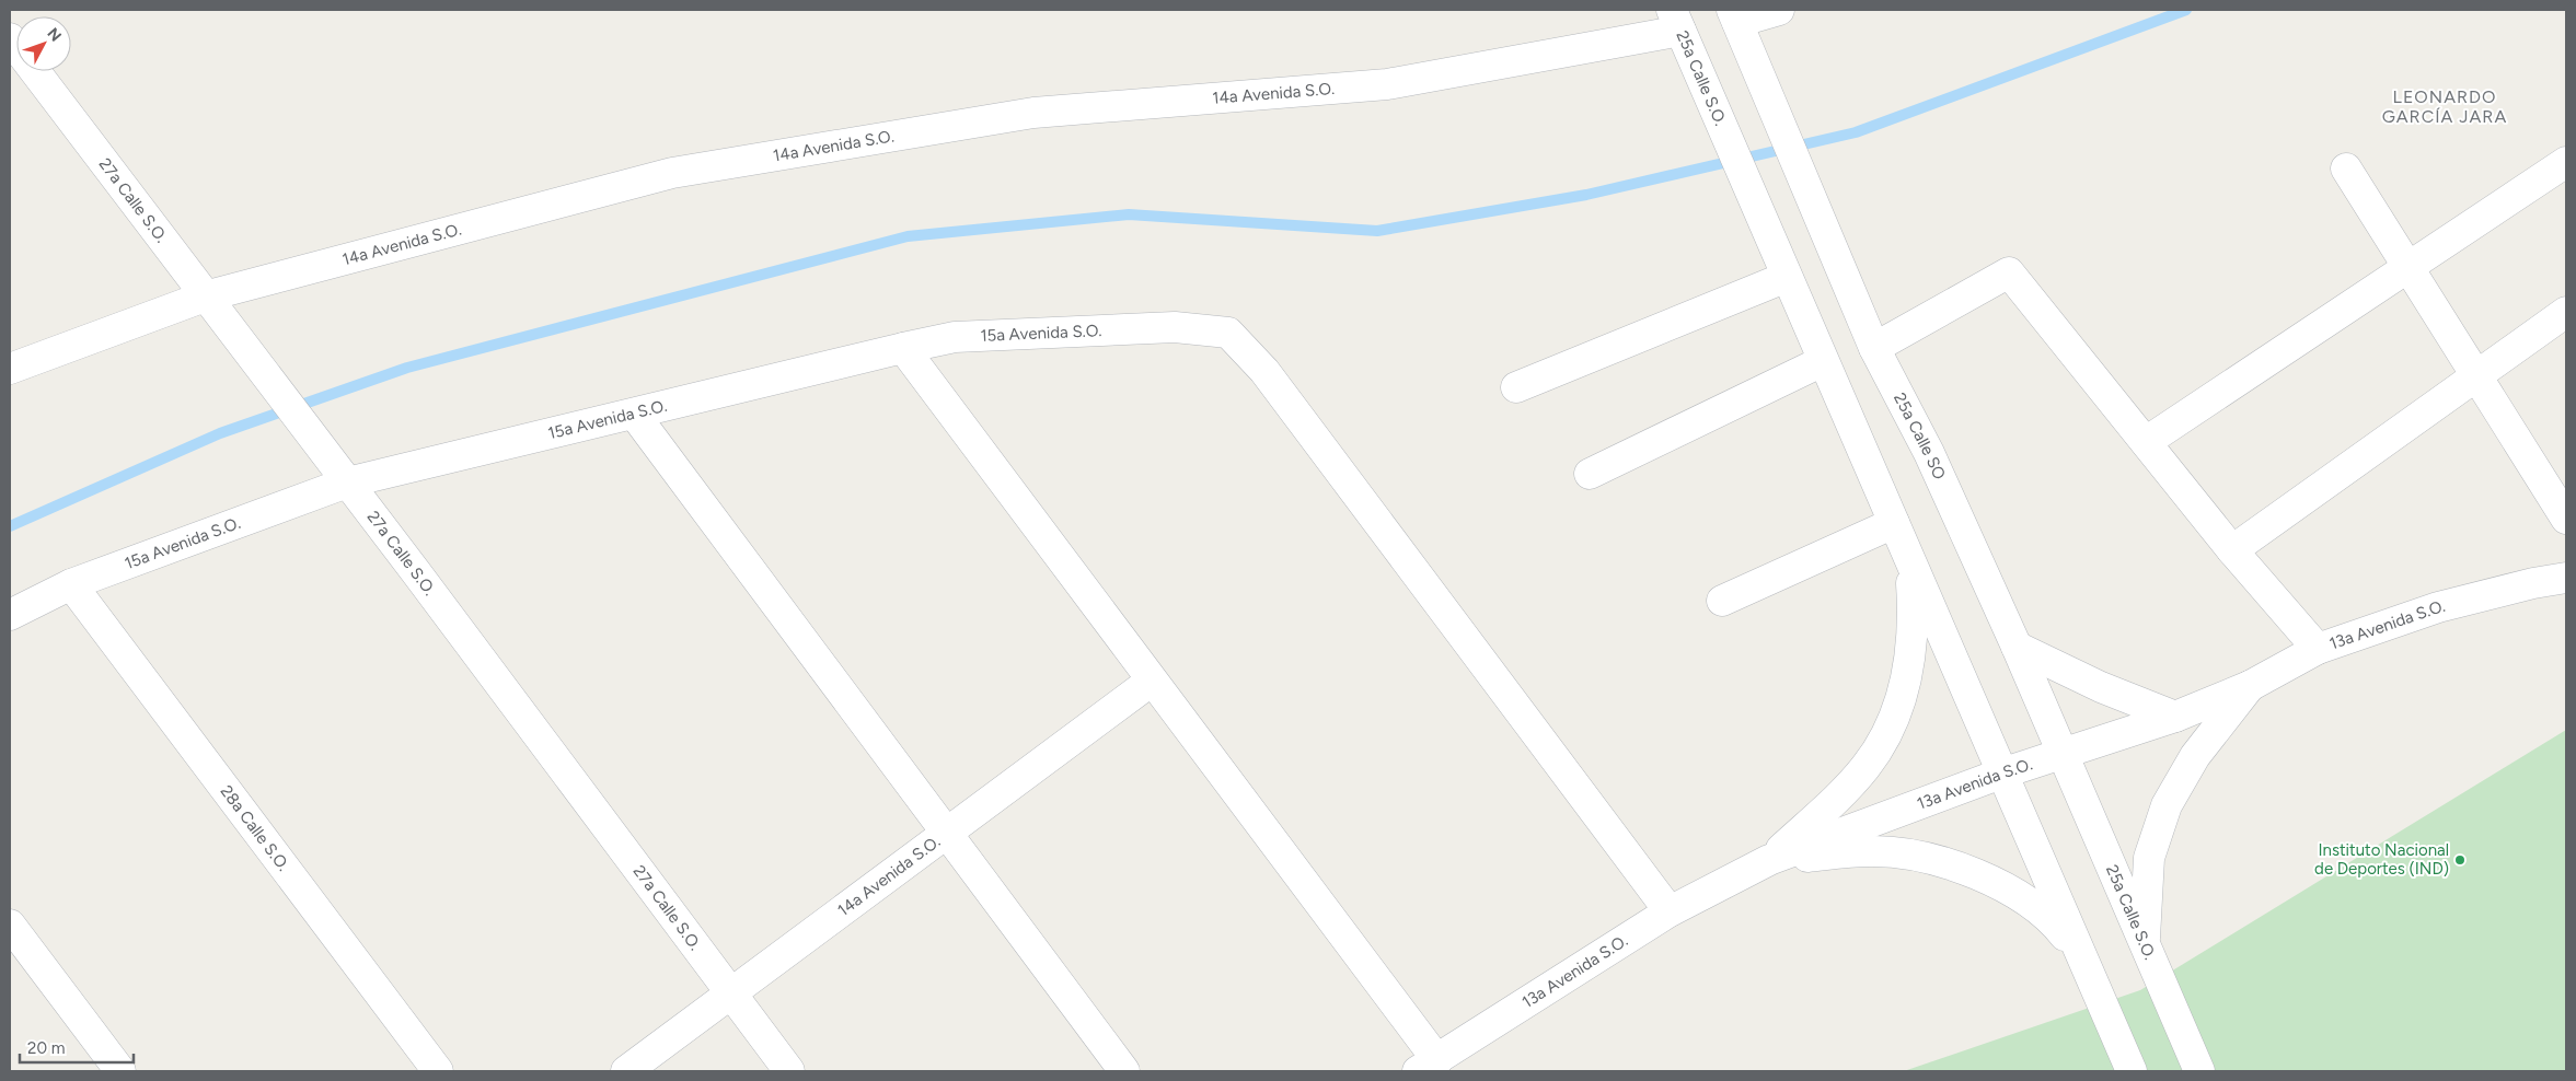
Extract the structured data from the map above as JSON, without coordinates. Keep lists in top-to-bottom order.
{
  "streets": {
    "street": [
      "25a Calle S.O.",
      "14a Avenida S.O.",
      "27a Calle S.O.",
      "15a Avenida S.O.",
      "25a Calle SO",
      "13a Avenida S.O.",
      "28a Calle S.O."
    ]
  },
  "crossings": [
    ["25a Calle S.O.", "14a Avenida S.O."],
    ["25a Calle S.O.", "25a Calle SO"],
    ["25a Calle S.O.", "13a Avenida S.O."],
    ["14a Avenida S.O.", "27a Calle S.O."],
    ["27a Calle S.O.", "15a Avenida S.O."],
    ["15a Avenida S.O.", "13a Avenida S.O."],
    ["15a Avenida S.O.", "28a Calle S.O."],
    ["25a Calle SO", "13a Avenida S.O."]
  ],
  "districts": ["LEONARDO GARCÍA JARA"],
  "places": ["Instituto Nacional de Deportes (IND)"],
  "scale_bar": "20 m",
  "north": "top right"
}
